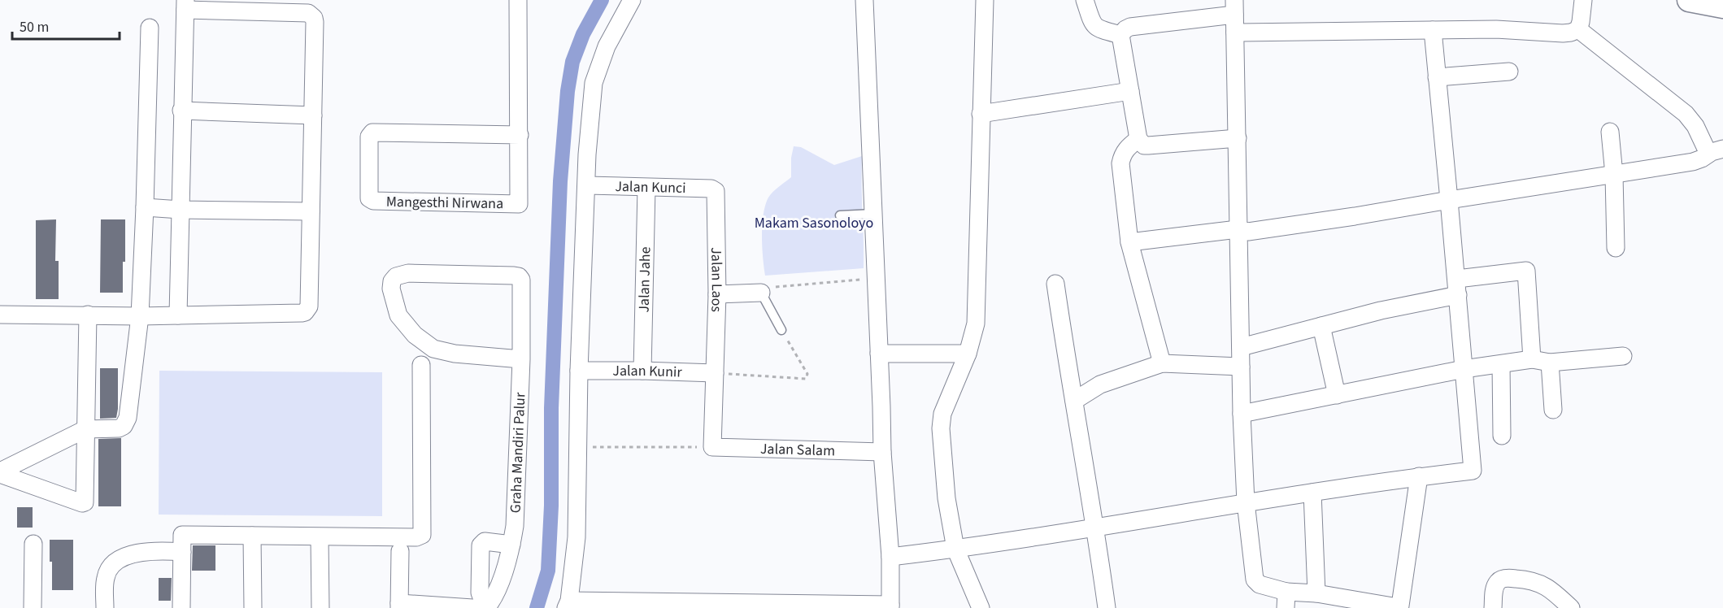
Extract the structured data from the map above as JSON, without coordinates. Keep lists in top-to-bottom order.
{
  "streets": {
    "street": [
      "Jalan Kunci",
      "Mangesthi Nirwana",
      "Jalan Jahe",
      "Jalan Laos",
      "Jalan Kunir",
      "Jalan Salam",
      "Graha Mandiri Palur"
    ]
  },
  "crossings": [
    ["Jalan Kunci", "Jalan Jahe"],
    ["Jalan Kunci", "Jalan Laos"],
    ["Jalan Jahe", "Jalan Kunir"],
    ["Jalan Laos", "Jalan Kunir"],
    ["Jalan Laos", "Jalan Salam"]
  ],
  "parks": ["Makam Sasonoloyo"],
  "scale_bar": "50 m"
}
